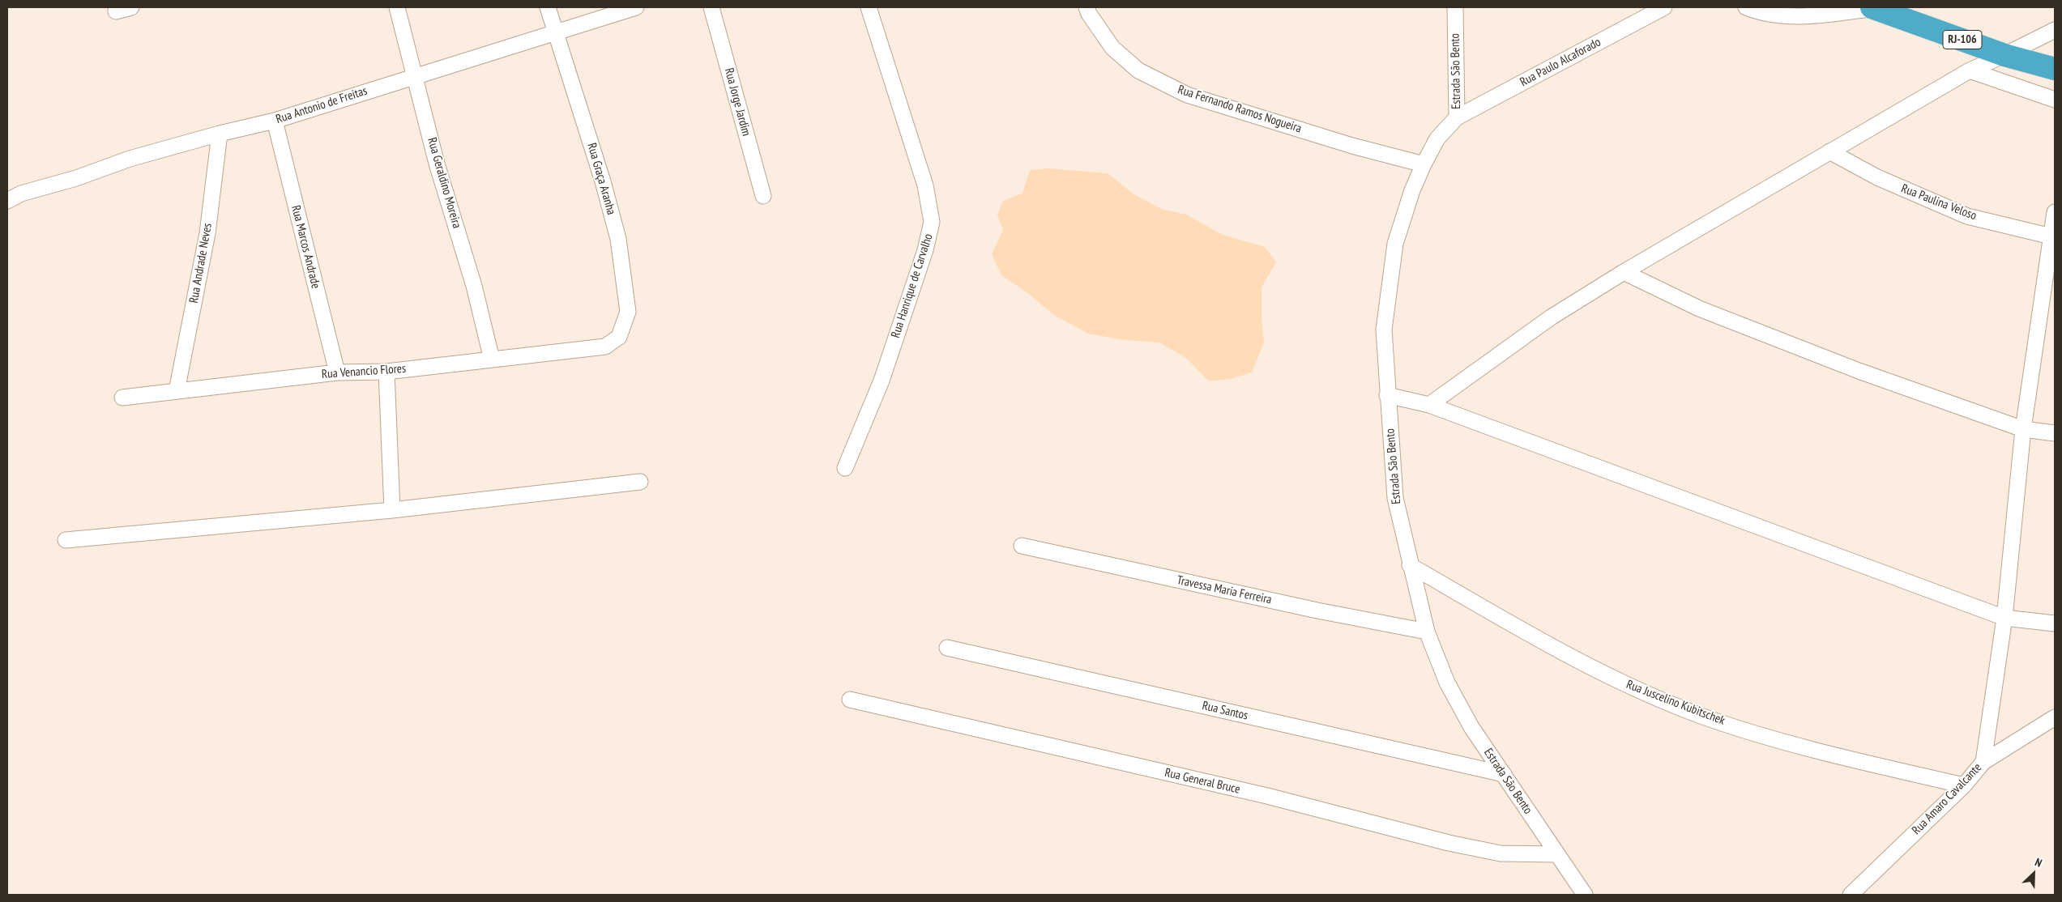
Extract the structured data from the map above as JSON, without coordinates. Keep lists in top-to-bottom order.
{
  "streets": {
    "highway": ["RJ-106"],
    "street": [
      "Rua Paulo Alcaforado",
      "Estrada São Bento",
      "Rua Jorge Jardim",
      "Rua Antonio de Freitas",
      "Rua Fernando Ramos Nogueira",
      "Rua Graça Aranha",
      "Rua Geraldino Moreira",
      "Rua Paulina Veloso",
      "Rua Marcos Andrade",
      "Rua Andrade Neves",
      "Rua Hanrique de Carvalho",
      "Rua Venancio Flores",
      "Travessa Maria Ferreira",
      "Rua Juscelino Kubitschek",
      "Rua Santos",
      "Rua General Bruce",
      "Rua Amaro Cavalcante"
    ]
  },
  "crossings": [
    ["Rua Paulo Alcaforado", "Estrada São Bento"],
    ["Estrada São Bento", "Rua Fernando Ramos Nogueira"],
    ["Estrada São Bento", "Travessa Maria Ferreira"],
    ["Estrada São Bento", "Rua Juscelino Kubitschek"],
    ["Estrada São Bento", "Rua Santos"],
    ["Estrada São Bento", "Rua General Bruce"],
    ["Rua Antonio de Freitas", "Rua Graça Aranha"],
    ["Rua Antonio de Freitas", "Rua Geraldino Moreira"],
    ["Rua Antonio de Freitas", "Rua Marcos Andrade"],
    ["Rua Antonio de Freitas", "Rua Andrade Neves"],
    ["Rua Graça Aranha", "Rua Venancio Flores"],
    ["Rua Geraldino Moreira", "Rua Venancio Flores"],
    ["Rua Marcos Andrade", "Rua Venancio Flores"],
    ["Rua Andrade Neves", "Rua Venancio Flores"],
    ["Rua Juscelino Kubitschek", "Rua Amaro Cavalcante"]
  ],
  "north": "top right"
}
